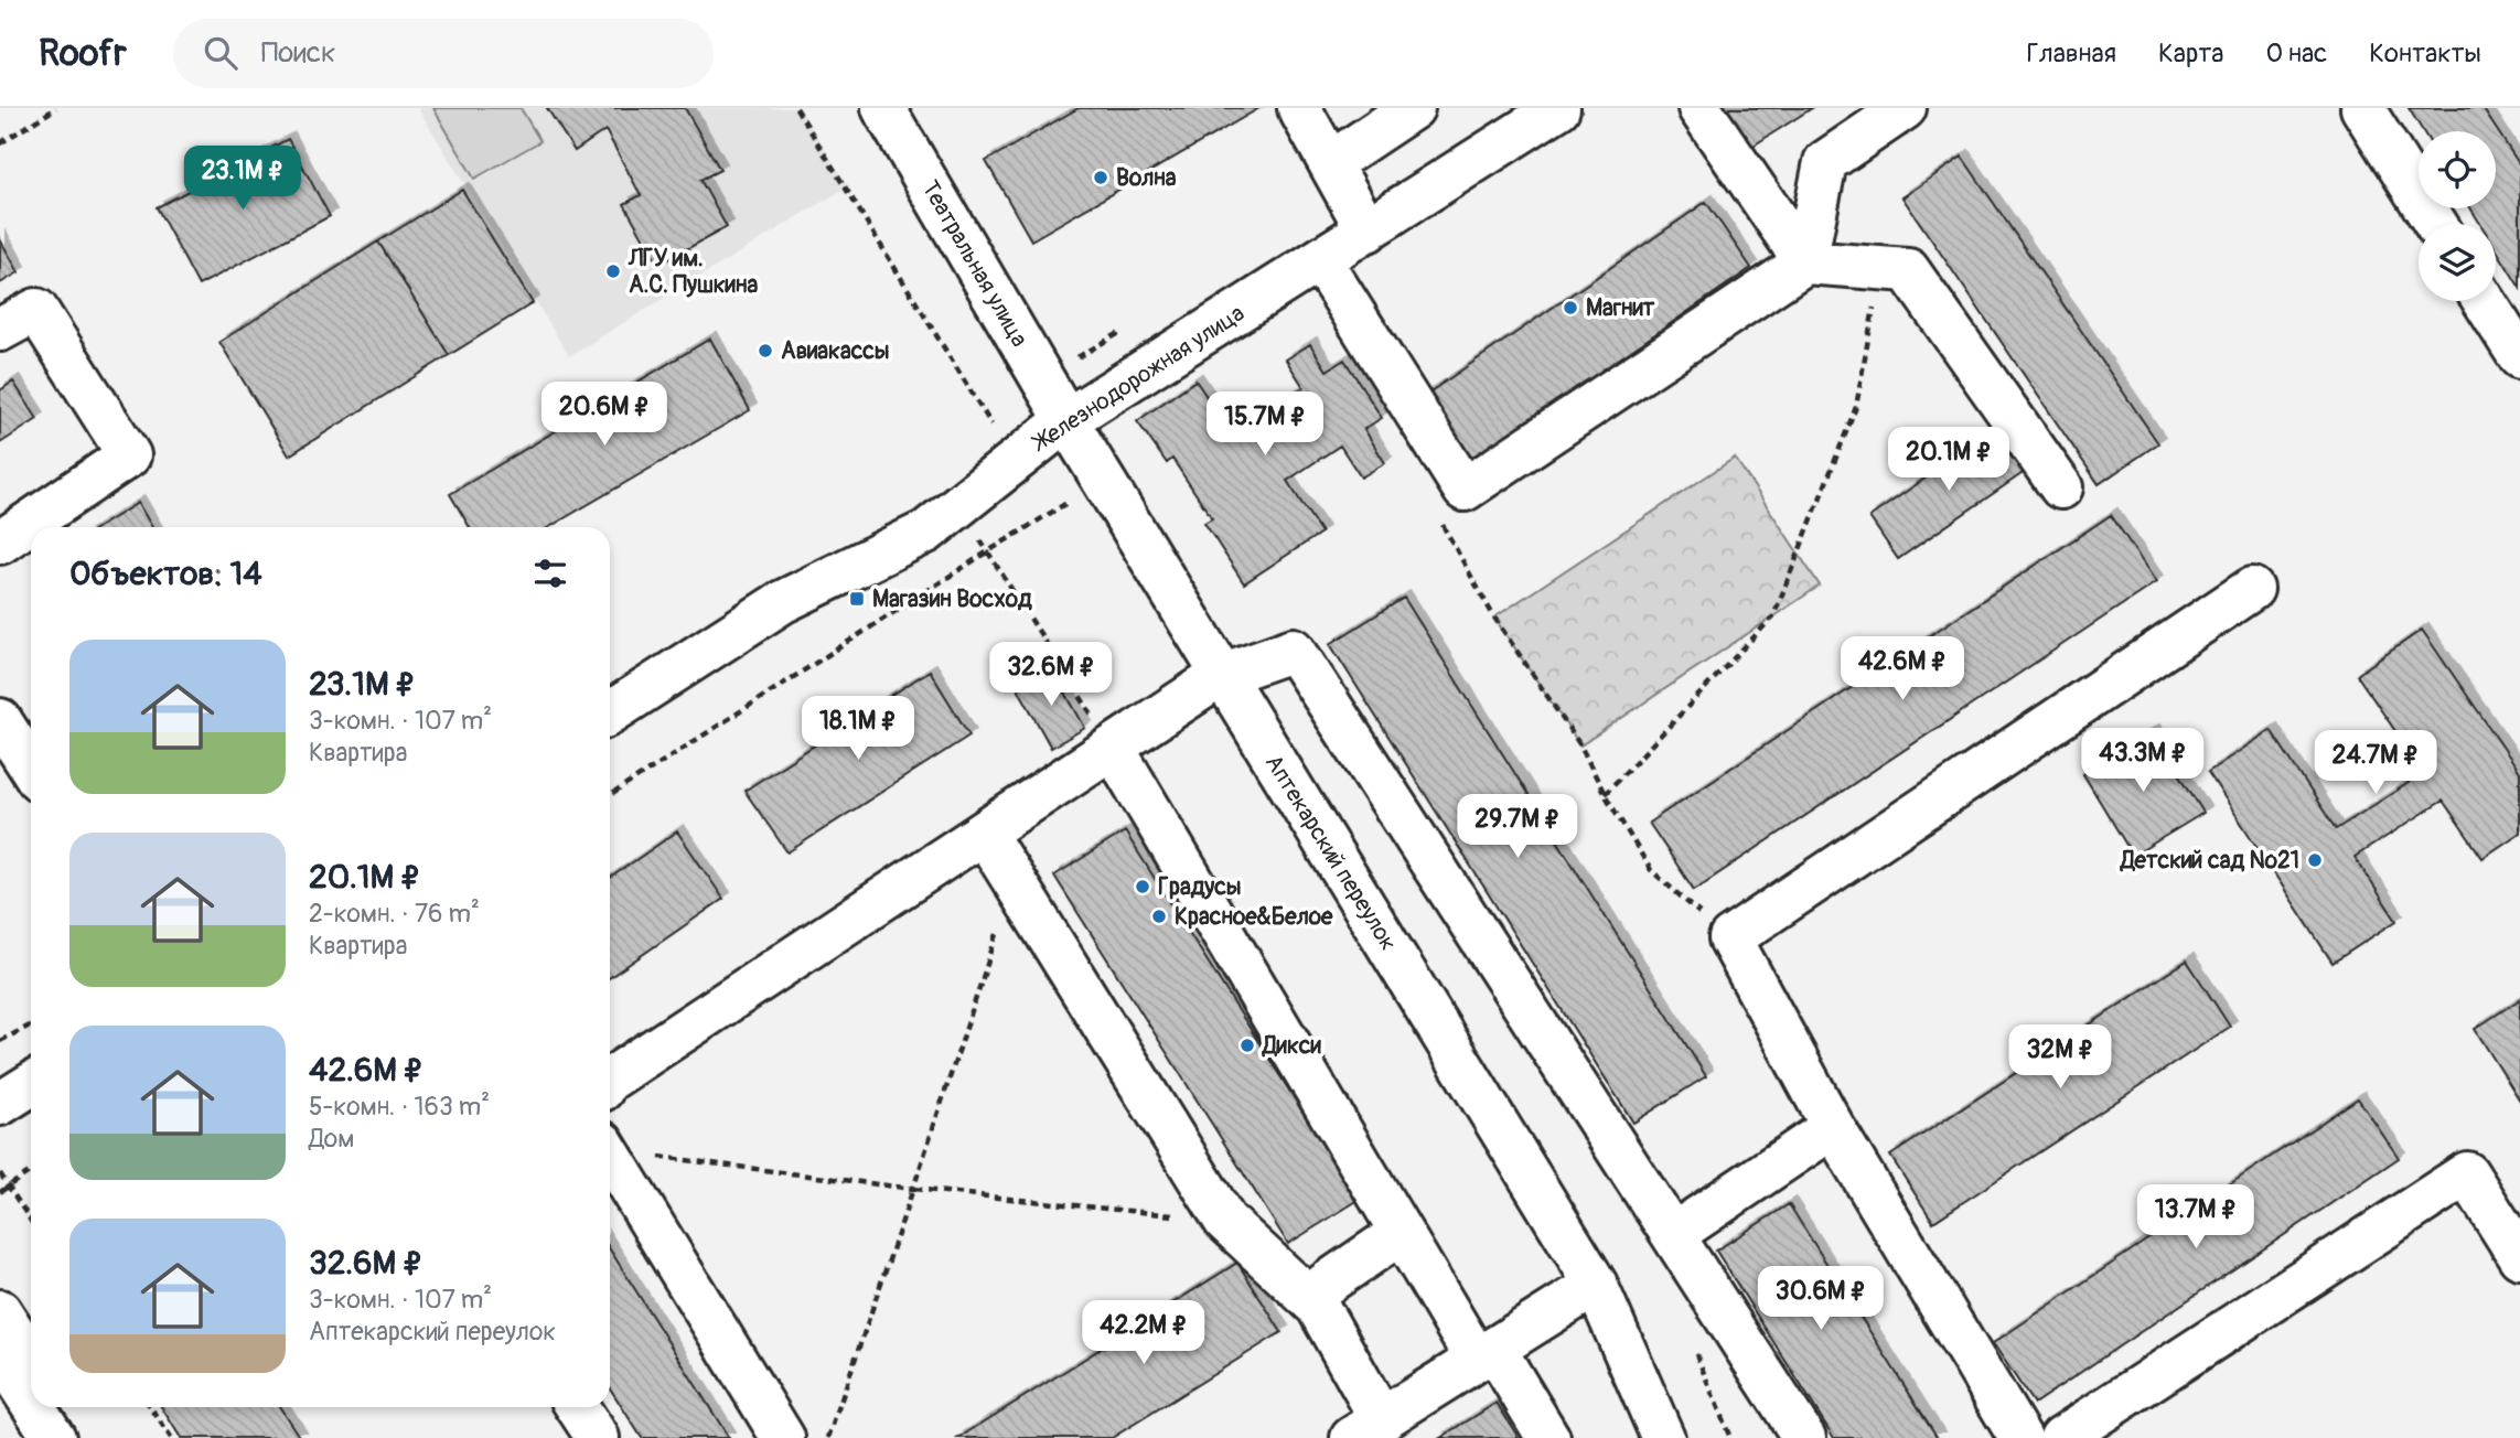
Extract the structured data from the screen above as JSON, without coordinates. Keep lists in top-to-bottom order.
{
  "streets": {
    "street": ["Театральная улица", "Железнодорожная улица", "Аптекарский переулок"]
  },
  "crossings": [
    ["Театральная улица", "Железнодорожная улица"],
    ["Театральная улица", "Аптекарский переулок"],
    ["Железнодорожная улица", "Аптекарский переулок"]
  ],
  "places": {
    "other": [
      "Волна",
      "ЛГУ им. А.С. Пушкина",
      "Магнит",
      "Авиакассы",
      "Детский сад №21",
      "Градусы",
      "Красное&Белое",
      "Дикси"
    ],
    "transit": ["Магазин Восход"]
  },
  "page": {
    "header": "Roofr",
    "search": "Поиск",
    "nav": [
      "Главная",
      "Карта",
      "О нас",
      "Контакты"
    ],
    "price": [
      "23.1M ₽",
      "20.6M ₽",
      "15.7M ₽",
      "20.1M ₽",
      "42.6M ₽",
      "32.6M ₽",
      "18.1M ₽",
      "43.3M ₽",
      "24.7M ₽",
      "29.7M ₽",
      "32M ₽",
      "13.7M ₽",
      "30.6M ₽",
      "42.2M ₽"
    ],
    "heading": "Объектов: 14",
    "list": [
      {
        "name": "23.1M ₽",
        "note": "3-комн. · 107 m² · Квартира"
      },
      {
        "name": "20.1M ₽",
        "note": "2-комн. · 76 m² · Квартира"
      },
      {
        "name": "42.6M ₽",
        "note": "5-комн. · 163 m² · Дом"
      },
      {
        "name": "32.6M ₽",
        "note": "3-комн. · 107 m² · Аптекарский переулок"
      }
    ]
  }
}
